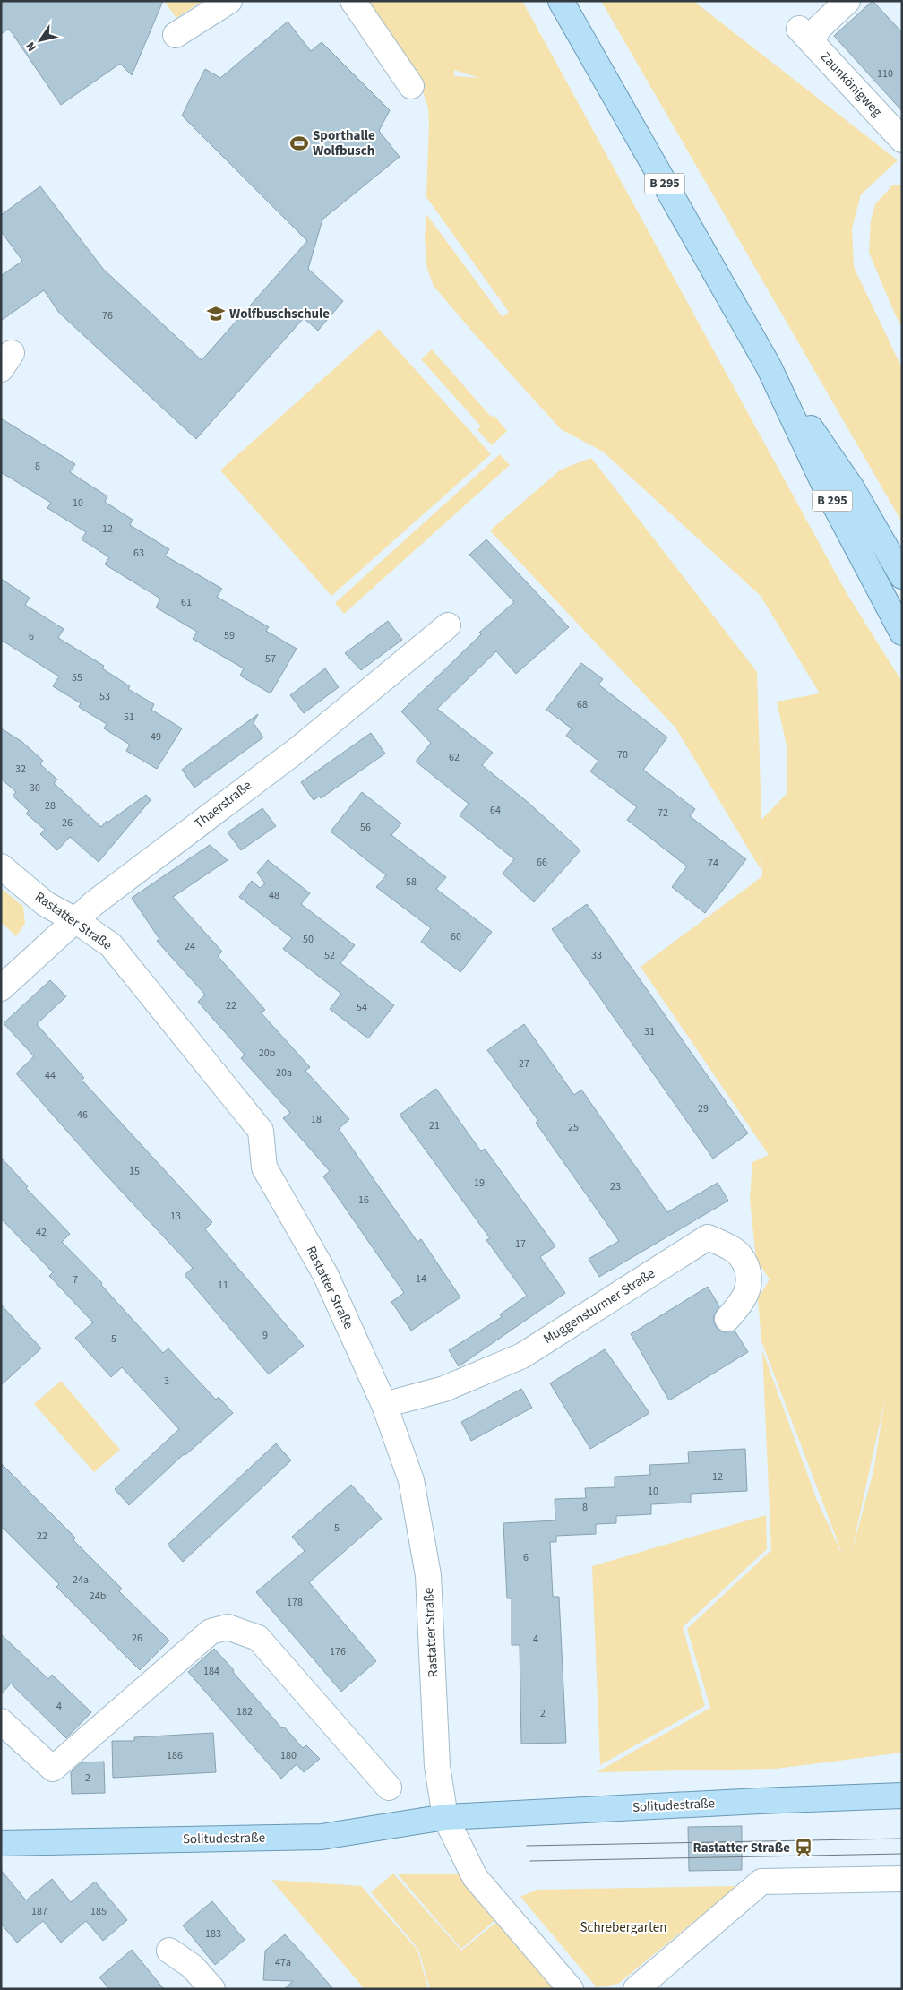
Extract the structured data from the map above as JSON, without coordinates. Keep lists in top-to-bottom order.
{
  "streets": {
    "main road": ["B 295", "Solitudestraße"],
    "street": [
      "Zaunkönigweg",
      "Thaerstraße",
      "Rastatter Straße",
      "Muggensturmer Straße"
    ]
  },
  "crossings": [
    ["Thaerstraße", "Rastatter Straße"],
    ["Rastatter Straße", "Muggensturmer Straße"],
    ["Rastatter Straße", "Solitudestraße"]
  ],
  "parks": ["Schrebergarten"],
  "places": {
    "sports": ["Sporthalle Wolfbusch"],
    "school or university": ["Wolfbuschschule"],
    "station": ["Rastatter Straße"]
  },
  "house_numbers": [
    "110",
    "76",
    "8",
    "10",
    "12",
    "63",
    "61",
    "59",
    "6",
    "57",
    "55",
    "53",
    "68",
    "51",
    "49",
    "70",
    "62",
    "32",
    "30",
    "28",
    "64",
    "72",
    "26",
    "56",
    "66",
    "74",
    "58",
    "48",
    "60",
    "50",
    "24",
    "52",
    "33",
    "22",
    "54",
    "31",
    "20b",
    "27",
    "20a",
    "44",
    "29",
    "46",
    "18",
    "21",
    "25",
    "15",
    "19",
    "23",
    "16",
    "13",
    "42",
    "17",
    "14",
    "7",
    "11",
    "9",
    "5",
    "3",
    "12",
    "10",
    "8",
    "5",
    "22",
    "6",
    "24a",
    "24b",
    "178",
    "26",
    "4",
    "176",
    "184",
    "4",
    "182",
    "2",
    "186",
    "180",
    "2",
    "187",
    "185",
    "183",
    "47a"
  ],
  "north": "bottom left"
}
